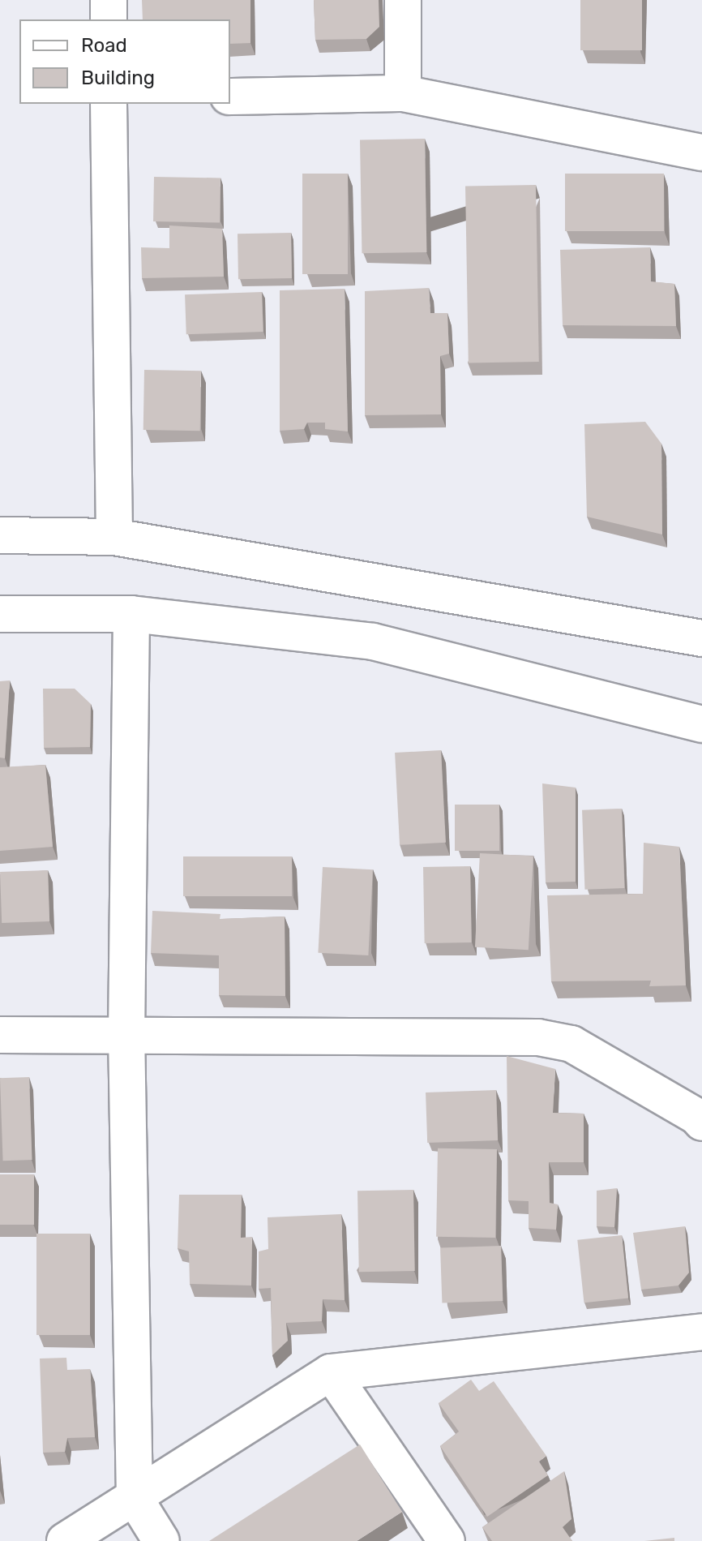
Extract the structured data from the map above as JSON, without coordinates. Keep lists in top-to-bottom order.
{
  "legend": ["Road", "Building"]
}
